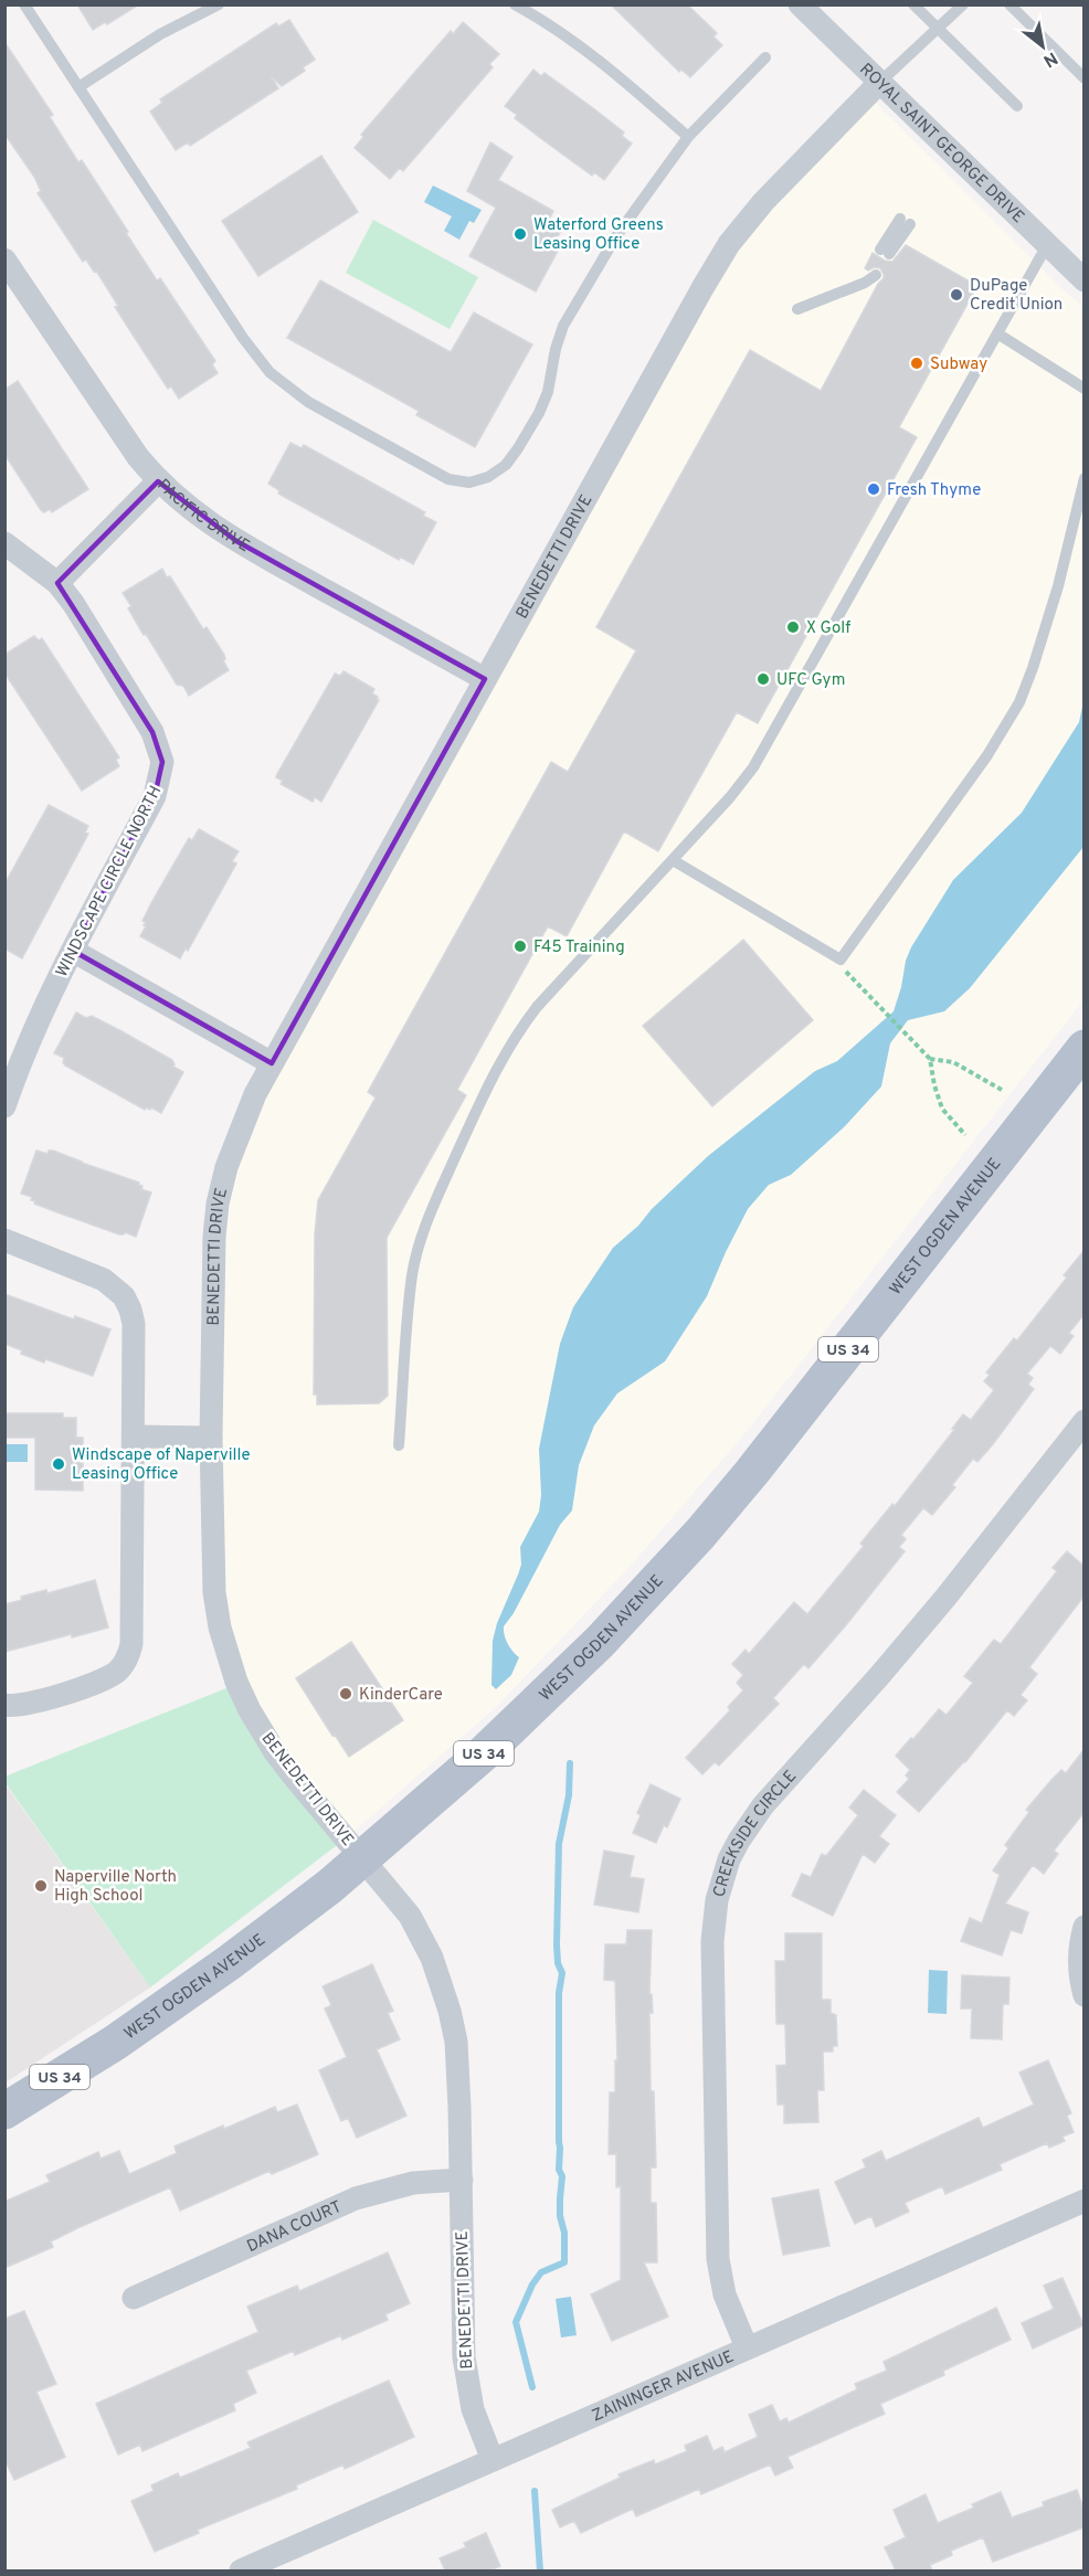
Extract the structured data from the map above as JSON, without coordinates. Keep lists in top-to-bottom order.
{
  "streets": {
    "main road": ["WEST OGDEN AVENUE", "US 34"],
    "street": [
      "ROYAL SAINT GEORGE DRIVE",
      "PACIFIC DRIVE",
      "BENEDETTI DRIVE",
      "WINDSCAPE CIRCLE NORTH",
      "CREEKSIDE CIRCLE",
      "DANA COURT",
      "ZAININGER AVENUE"
    ]
  },
  "crossings": [
    ["ROYAL SAINT GEORGE DRIVE", "BENEDETTI DRIVE"],
    ["PACIFIC DRIVE", "BENEDETTI DRIVE"],
    ["BENEDETTI DRIVE", "WEST OGDEN AVENUE"],
    ["BENEDETTI DRIVE", "DANA COURT"],
    ["BENEDETTI DRIVE", "ZAININGER AVENUE"],
    ["CREEKSIDE CIRCLE", "ZAININGER AVENUE"]
  ],
  "places": [
    "Waterford Greens Leasing Office",
    "DuPage Credit Union",
    "Subway",
    "Fresh Thyme",
    "X Golf",
    "UFC Gym",
    "F45 Training",
    "Windscape of Naperville Leasing Office",
    "KinderCare",
    "Naperville North High School"
  ],
  "north": "bottom right"
}
